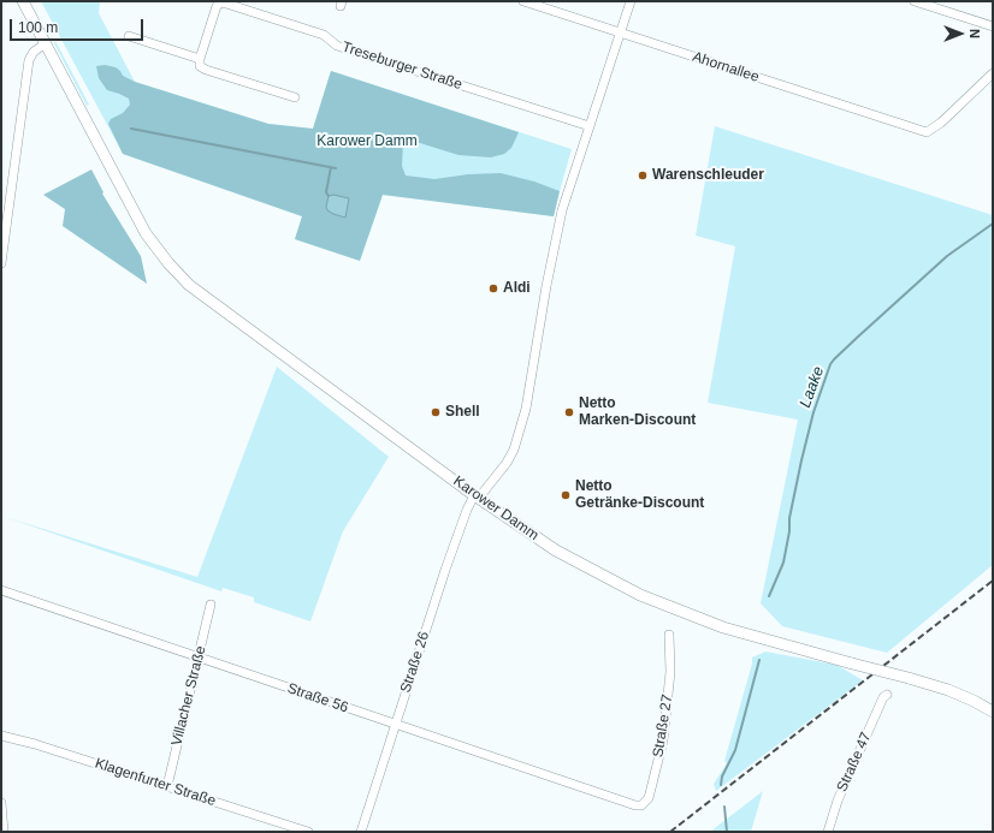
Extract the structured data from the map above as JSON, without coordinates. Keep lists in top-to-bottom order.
{
  "streets": {
    "main road": ["Karower Damm"],
    "street": [
      "Treseburger Straße",
      "Ahornallee",
      "Straße 26",
      "Villacher Straße",
      "Straße 56",
      "Straße 27",
      "Straße 47",
      "Klagenfurter Straße"
    ]
  },
  "crossings": [
    ["Karower Damm", "Straße 26"],
    ["Straße 26", "Straße 56"],
    ["Villacher Straße", "Straße 56"],
    ["Villacher Straße", "Klagenfurter Straße"],
    ["Straße 56", "Straße 27"]
  ],
  "water": ["Laake"],
  "parks": ["Karower Damm"],
  "places": [
    "Warenschleuder",
    "Aldi",
    "Shell",
    "Netto Marken-Discount",
    "Netto Getränke-Discount"
  ],
  "scale_bar": "100 m",
  "north": "right"
}
